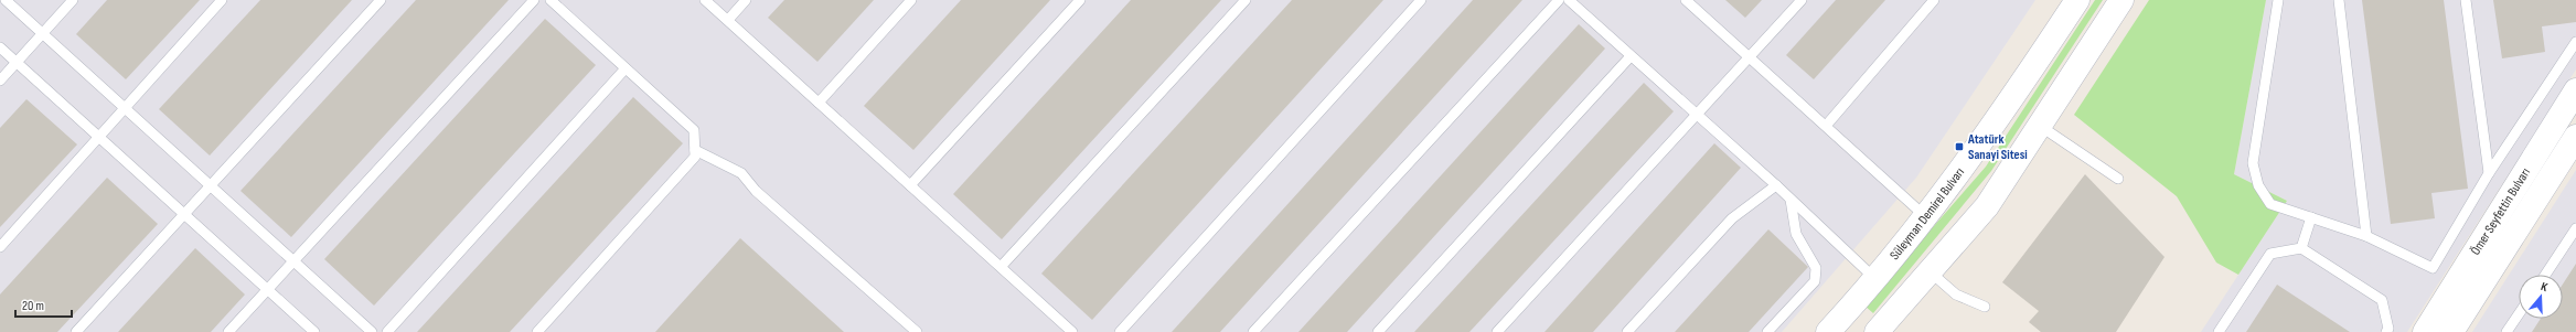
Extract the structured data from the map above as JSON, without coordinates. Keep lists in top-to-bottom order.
{
  "streets": {
    "street": ["Ömer Seyfettin Bulvarı", "Süleyman Demirel Bulvarı"]
  },
  "places": {
    "transit": ["Atatürk Sanayi Sitesi"]
  },
  "scale_bar": "20 m",
  "north": "top"
}
